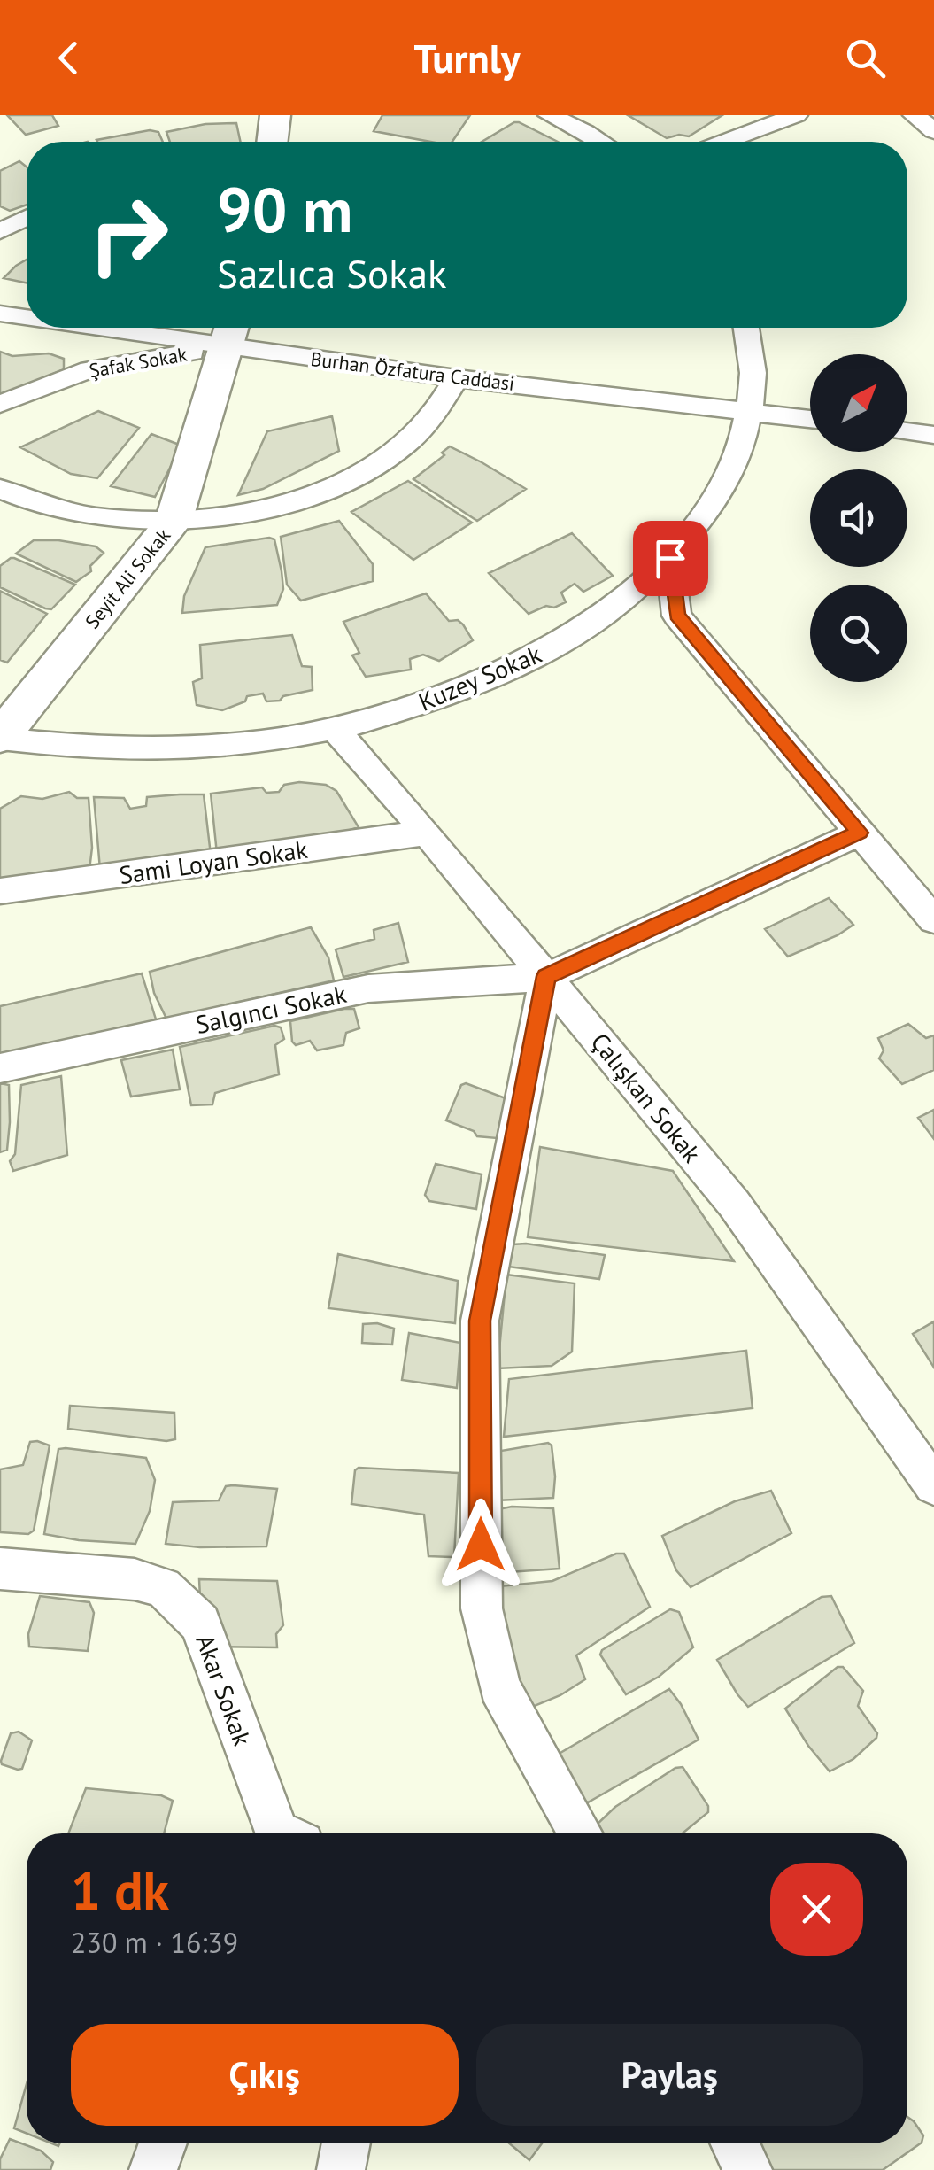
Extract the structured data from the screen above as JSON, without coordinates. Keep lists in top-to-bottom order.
{
  "streets": {
    "street": [
      "Şafak Sokak",
      "Burhan Özfatura Caddasi",
      "Seyit Ali Sokak",
      "Kuzey Sokak",
      "Sami Loyan Sokak",
      "Salgıncı Sokak",
      "Çalışkan Sokak",
      "Akar Sokak"
    ]
  },
  "crossings": [
    ["Şafak Sokak", "Burhan Özfatura Caddasi"],
    ["Şafak Sokak", "Seyit Ali Sokak"],
    ["Burhan Özfatura Caddasi", "Seyit Ali Sokak"],
    ["Burhan Özfatura Caddasi", "Kuzey Sokak"],
    ["Seyit Ali Sokak", "Kuzey Sokak"],
    ["Kuzey Sokak", "Çalışkan Sokak"],
    ["Sami Loyan Sokak", "Çalışkan Sokak"],
    ["Salgıncı Sokak", "Çalışkan Sokak"]
  ],
  "north": "top right",
  "page": {
    "header": "Turnly",
    "turn": ["90 m", "Sazlıca Sokak"],
    "heading": ["1 dk", "230 m · 16:39"],
    "buttons": ["Çıkış", "Paylaş"]
  }
}
